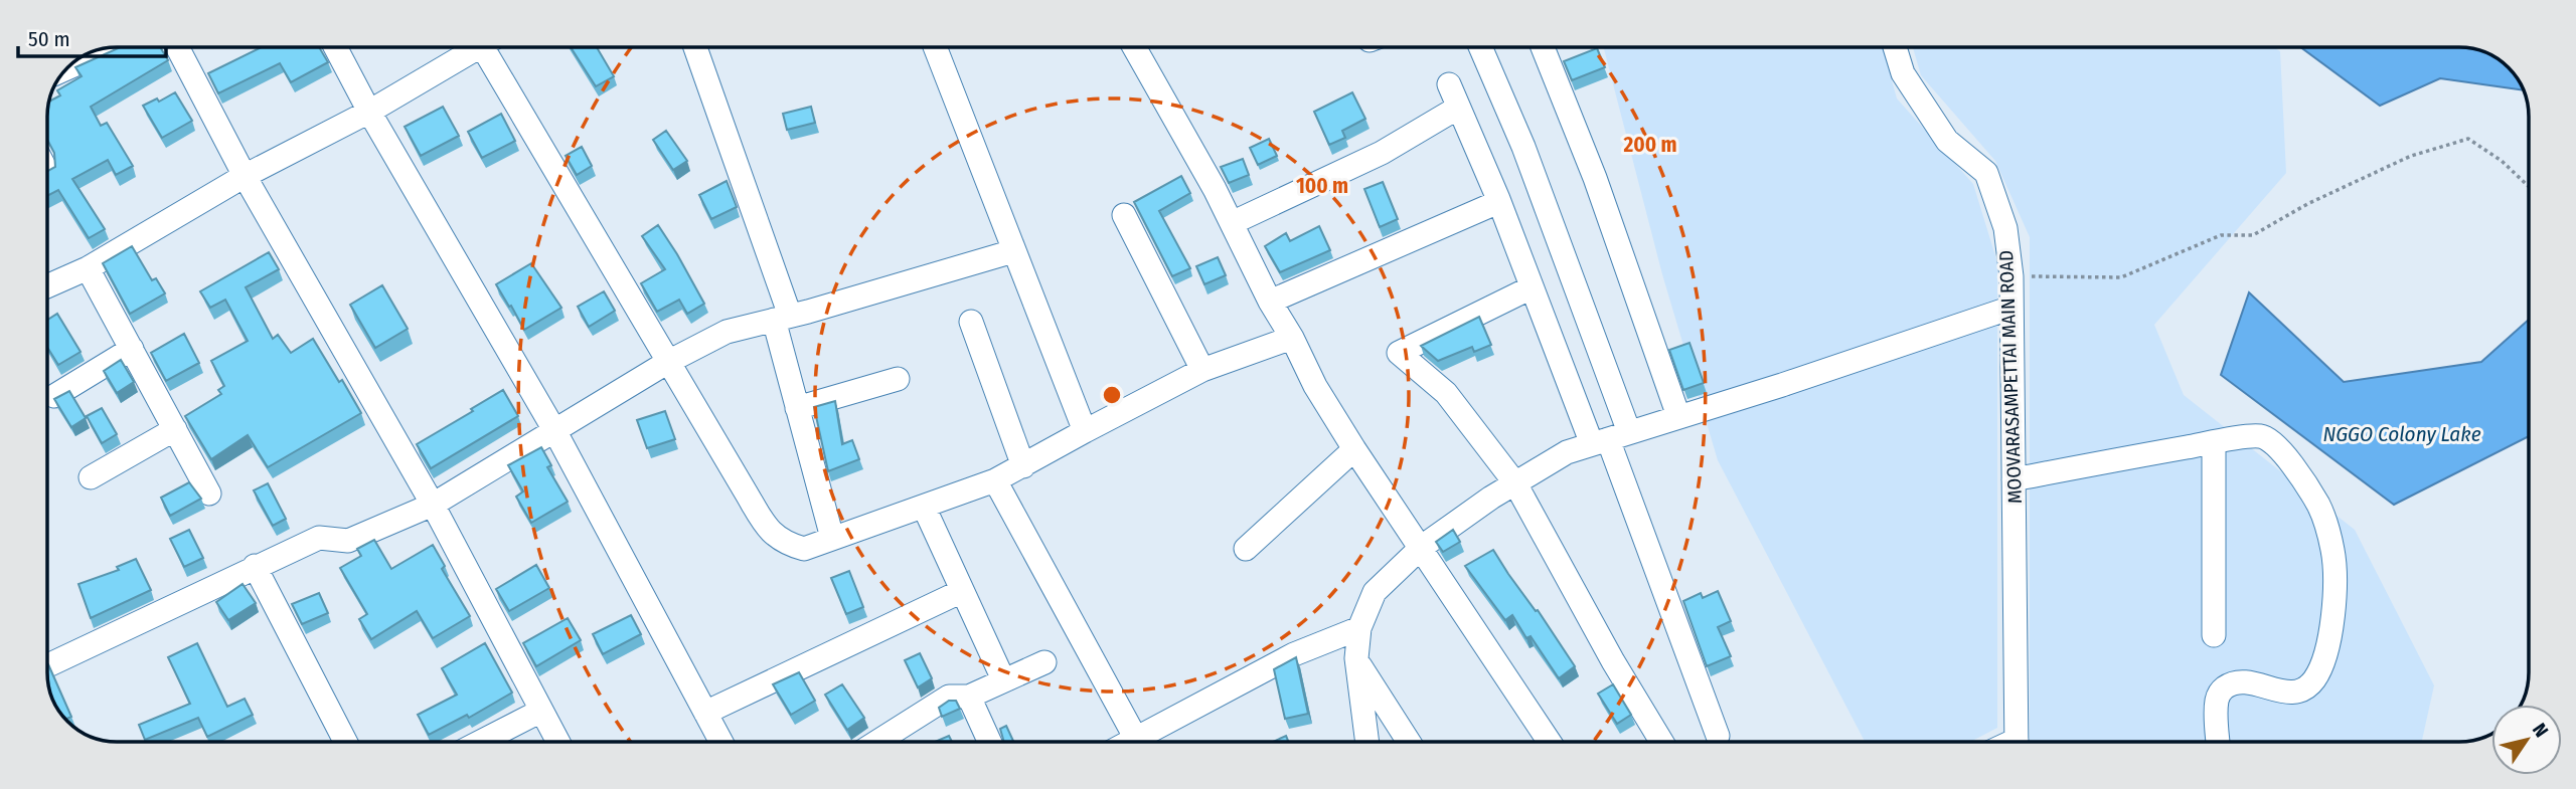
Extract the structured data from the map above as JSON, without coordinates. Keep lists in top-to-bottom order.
{
  "streets": {
    "street": ["MOOVARASAMPETTAI MAIN ROAD"]
  },
  "water": ["NGGO Colony Lake"],
  "scale_bar": "50 m",
  "north": "top right",
  "rings": ["200 m", "100 m"]
}
